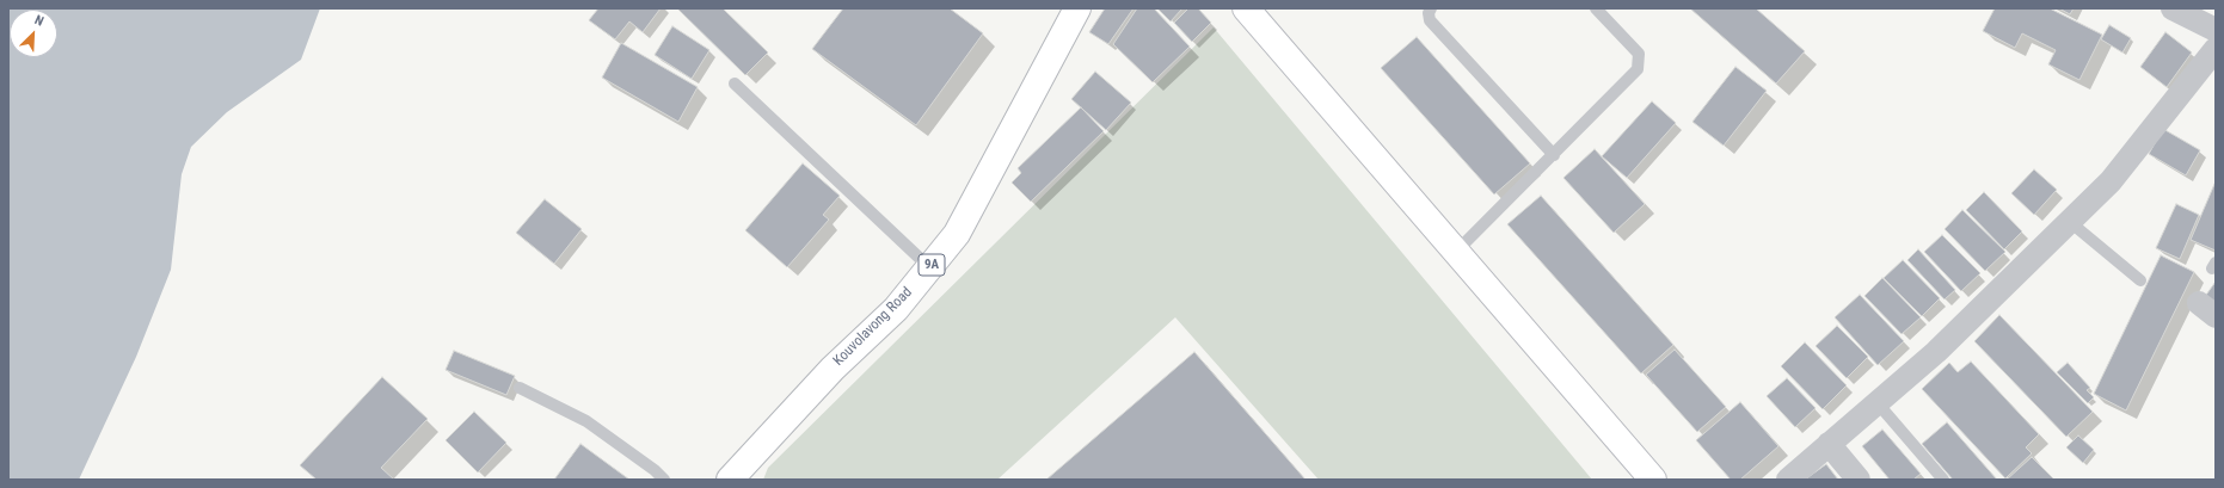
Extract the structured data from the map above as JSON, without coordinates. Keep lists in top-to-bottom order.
{
  "streets": {
    "street": ["9A", "Kouvolavong Road"]
  },
  "north": "top right"
}
